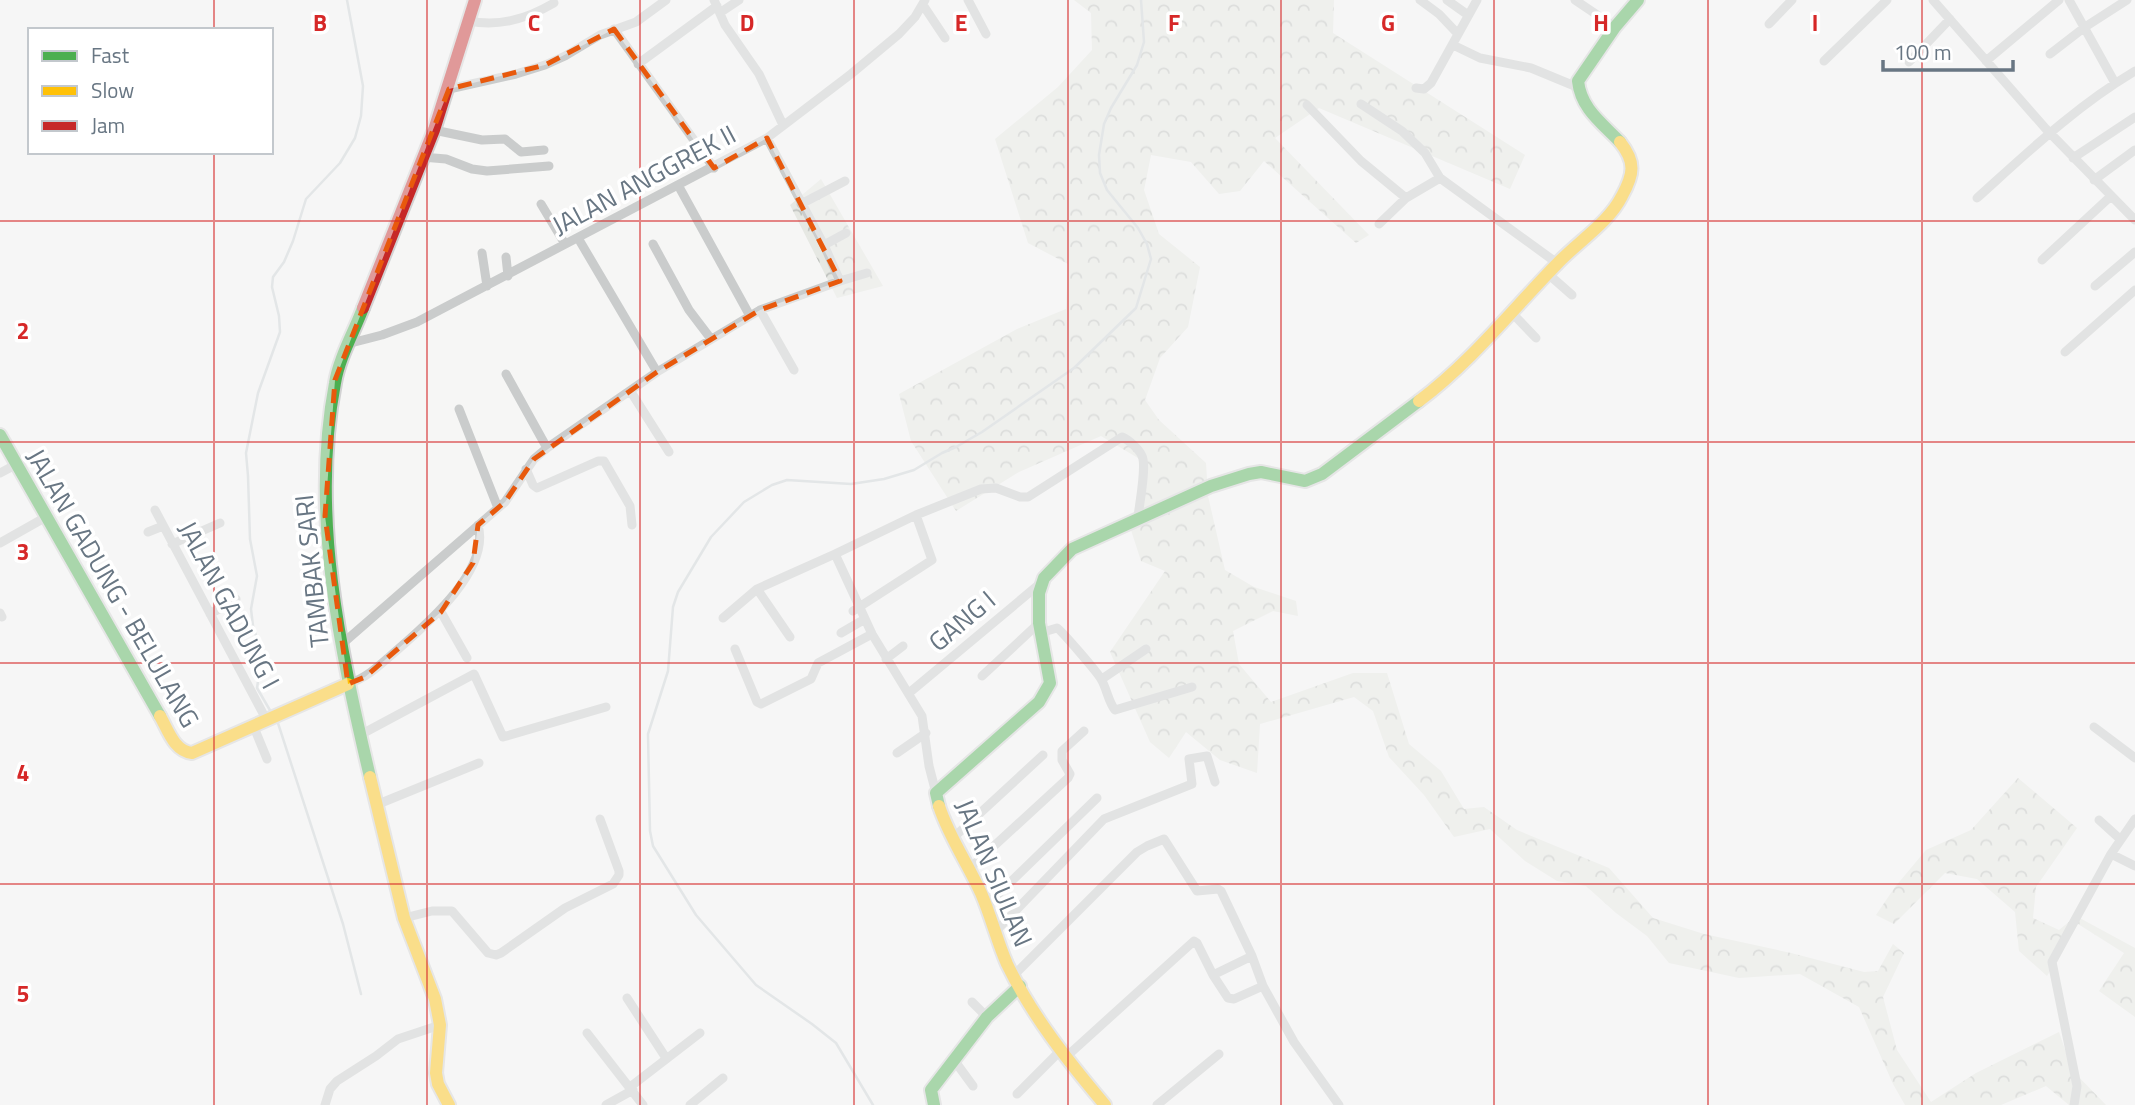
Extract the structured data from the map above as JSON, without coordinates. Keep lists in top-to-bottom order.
{
  "streets": {
    "street": [
      "JALAN ANGGREK II",
      "TAMBAK SARI",
      "JALAN GADUNG - BELULANG",
      "JALAN GADUNG I",
      "GANG I",
      "JALAN SIULAN"
    ]
  },
  "crossings": [
    ["JALAN ANGGREK II", "TAMBAK SARI"],
    ["TAMBAK SARI", "JALAN GADUNG - BELULANG"],
    ["JALAN GADUNG - BELULANG", "JALAN GADUNG I"],
    ["GANG I", "JALAN SIULAN"]
  ],
  "legend": ["Fast", "Slow", "Jam"],
  "scale_bar": "100 m",
  "grid": {
    "columns": [
      "B",
      "C",
      "D",
      "E",
      "F",
      "G",
      "H",
      "I"
    ],
    "rows": [
      "2",
      "3",
      "4",
      "5"
    ]
  }
}
